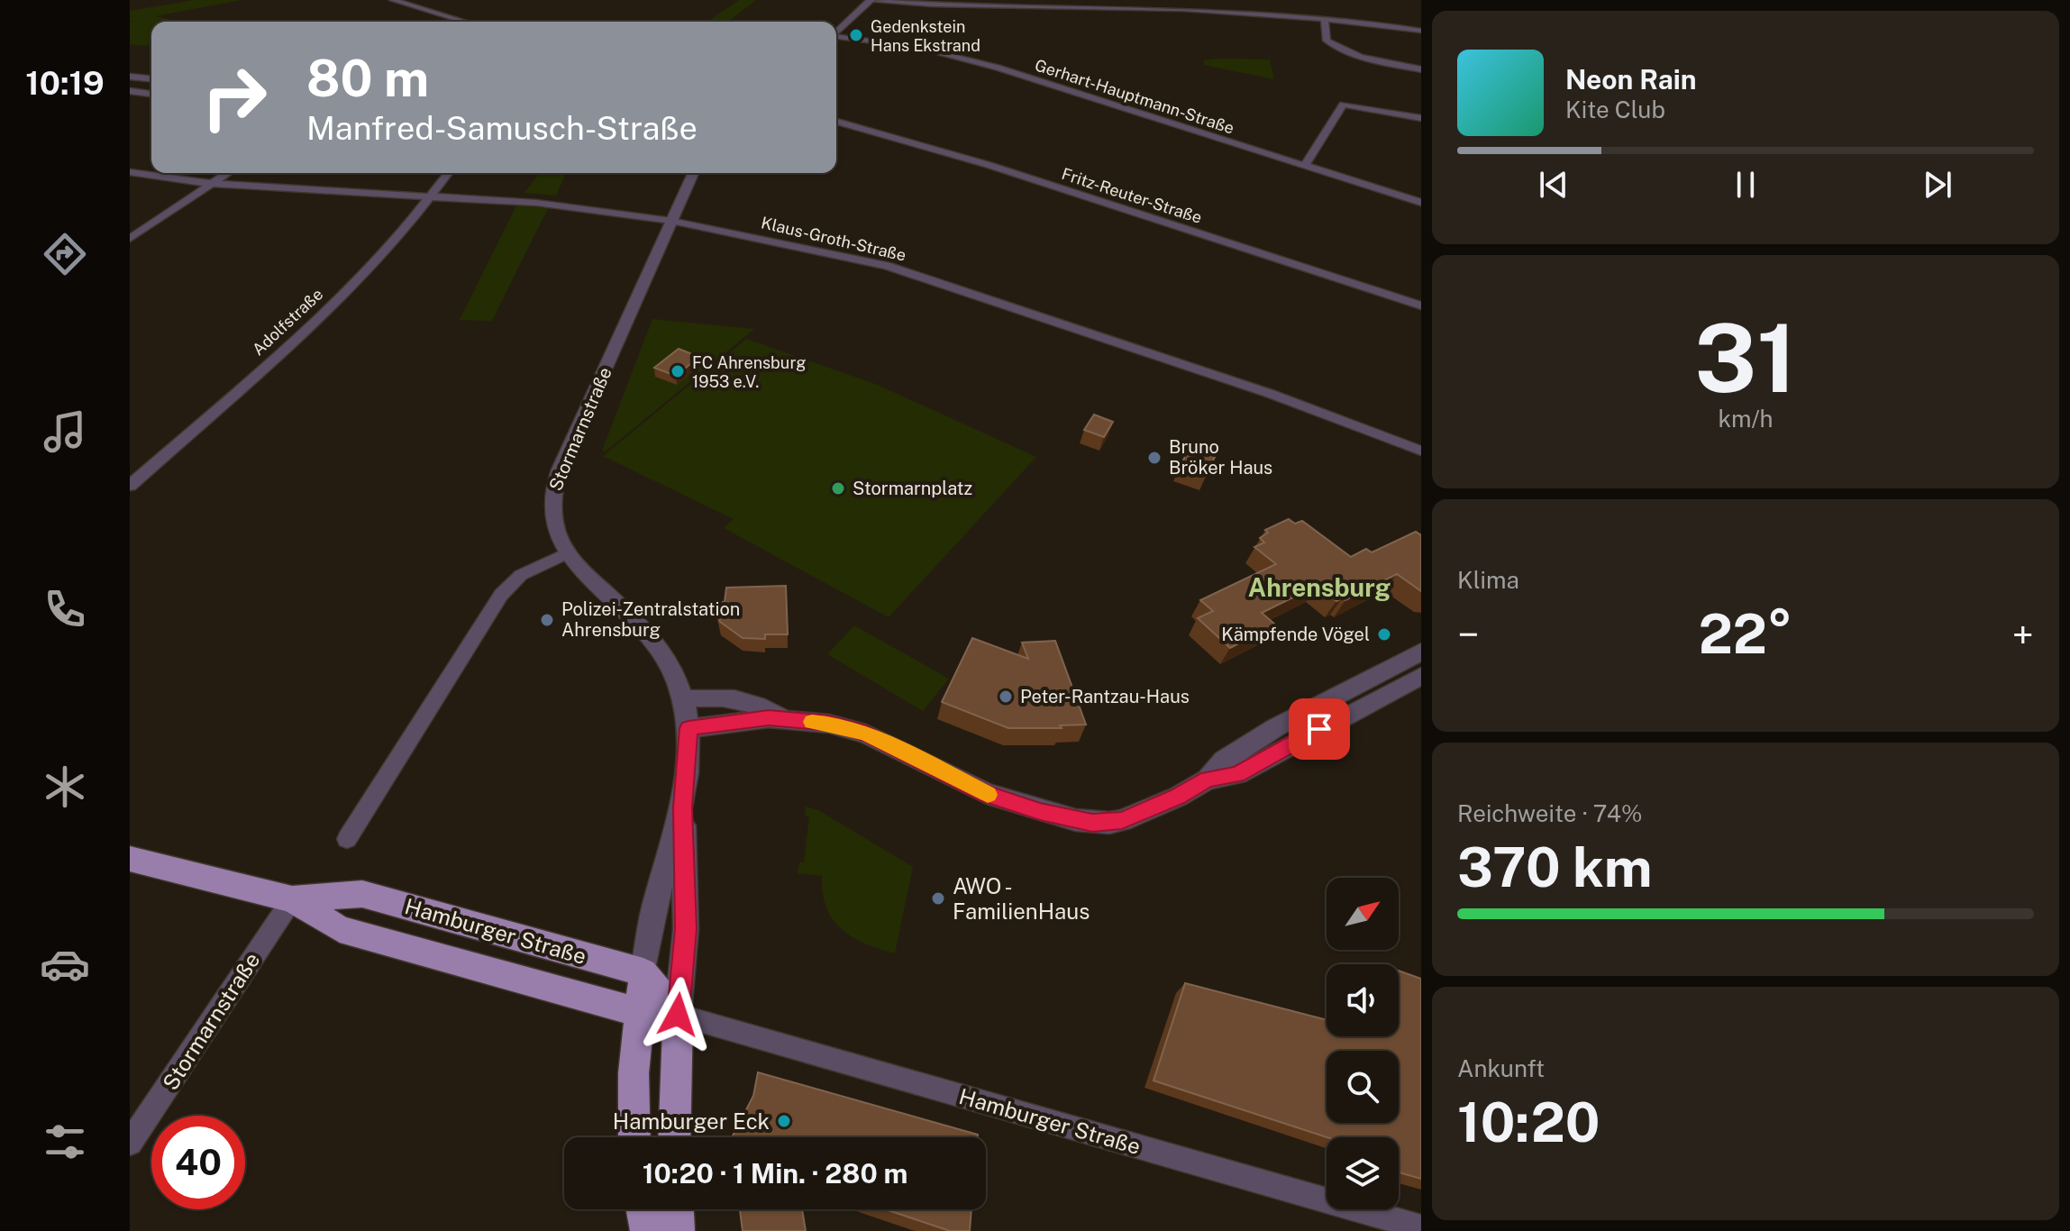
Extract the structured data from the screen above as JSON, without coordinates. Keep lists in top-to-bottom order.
{
  "streets": {
    "main road": ["Hamburger Straße"],
    "street": [
      "Gerhart-Hauptmann-Straße",
      "Fritz-Reuter-Straße",
      "Klaus-Groth-Straße",
      "Adolfstraße",
      "Stormarnstraße"
    ]
  },
  "crossings": [
    ["Klaus-Groth-Straße", "Adolfstraße"],
    ["Klaus-Groth-Straße", "Stormarnstraße"],
    ["Stormarnstraße", "Hamburger Straße"]
  ],
  "districts": ["Ahrensburg"],
  "places": [
    "Gedenkstein Hans Ekstrand",
    "FC Ahrensburg 1953 e.V.",
    "Bruno Bröker Haus",
    "Stormarnplatz",
    "Polizei-Zentralstation Ahrensburg",
    "Kämpfende Vögel",
    "Peter-Rantzau-Haus",
    "AWO - FamilienHaus",
    "Hamburger Eck"
  ],
  "north": "top right",
  "page": {
    "tabs": "10:19",
    "turn": ["80 m", "Manfred-Samusch-Straße"],
    "song": ["Neon Rain", "Kite Club"],
    "tile": [
      ["31", "km/h"],
      "Klima",
      ["Reichweite · 74%", "370 km"],
      ["Ankunft", "10:20"]
    ],
    "heat": ["−", "22°", "+"],
    "limit": "40",
    "trip": "10:20 · 1 Min. · 280 m"
  }
}
